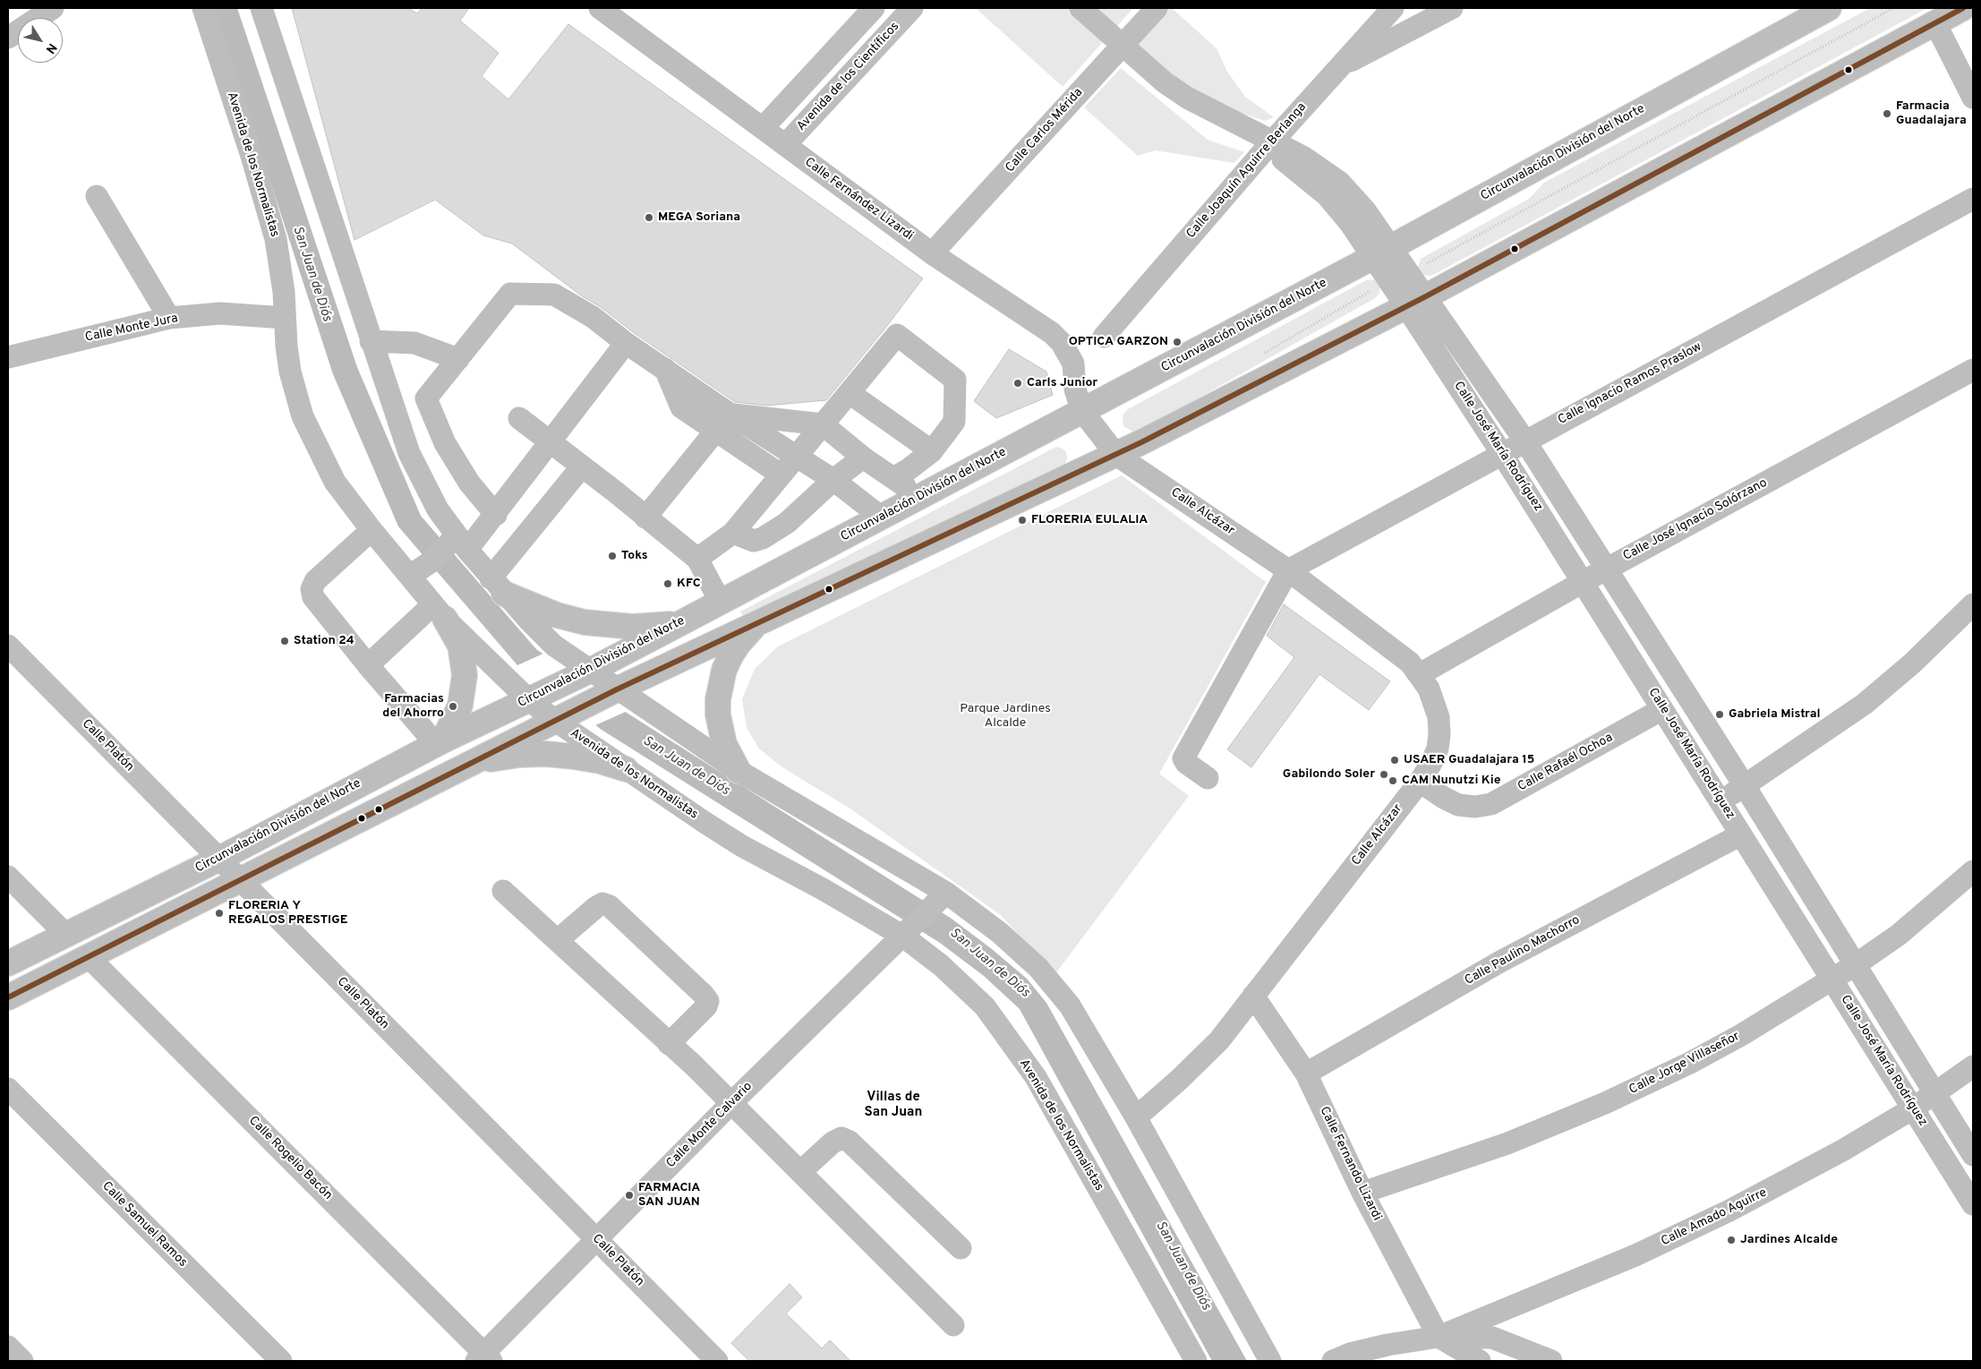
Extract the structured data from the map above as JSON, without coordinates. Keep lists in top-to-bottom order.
{
  "streets": {
    "main road": ["Circunvalación División del Norte"],
    "street": [
      "Avenida de los Científicos",
      "Calle Carlos Mérida",
      "Avenida de los Normalistas",
      "Calle Joaquín Aguirre Berlanga",
      "Calle Fernández Lizardi",
      "Calle Monte Jura",
      "Calle Ignacio Ramos Praslow",
      "Calle José María Rodríguez",
      "Calle Alcázar",
      "Calle José Ignacio Solórzano",
      "Calle Platón",
      "Calle Rafaél Ochoa",
      "Calle Paulino Machorro",
      "Calle Jorge Villaseñor",
      "Calle Monte Calvario",
      "Calle Rogelio Bacón",
      "Calle Fernando Lizardi",
      "Calle Amado Aguirre",
      "Calle Samuel Ramos"
    ]
  },
  "crossings": [
    ["Avenida de los Científicos", "Calle Fernández Lizardi"],
    ["Calle Carlos Mérida", "Calle Fernández Lizardi"],
    ["Circunvalación División del Norte", "Avenida de los Normalistas"],
    ["Circunvalación División del Norte", "Calle Fernández Lizardi"],
    ["Circunvalación División del Norte", "Calle Alcázar"],
    ["Circunvalación División del Norte", "Calle Platón"],
    ["Avenida de los Normalistas", "Calle Monte Jura"],
    ["Avenida de los Normalistas", "Calle Monte Calvario"],
    ["Calle Fernández Lizardi", "Calle Alcázar"],
    ["Calle Ignacio Ramos Praslow", "Calle José María Rodríguez"],
    ["Calle Ignacio Ramos Praslow", "Calle Alcázar"],
    ["Calle José María Rodríguez", "Calle José Ignacio Solórzano"],
    ["Calle José María Rodríguez", "Calle Rafaél Ochoa"],
    ["Calle José María Rodríguez", "Calle Paulino Machorro"],
    ["Calle José María Rodríguez", "Calle Jorge Villaseñor"],
    ["Calle José María Rodríguez", "Calle Amado Aguirre"],
    ["Calle Alcázar", "Calle José Ignacio Solórzano"],
    ["Calle Alcázar", "Calle Rafaél Ochoa"],
    ["Calle Alcázar", "Calle Fernando Lizardi"],
    ["Calle Platón", "Calle Monte Calvario"],
    ["Calle Paulino Machorro", "Calle Fernando Lizardi"],
    ["Calle Jorge Villaseñor", "Calle Fernando Lizardi"],
    ["Calle Monte Calvario", "Calle Rogelio Bacón"],
    ["Calle Fernando Lizardi", "Calle Amado Aguirre"]
  ],
  "districts": ["Villas de San Juan"],
  "water": ["San Juan de Diós"],
  "parks": ["Parque Jardines Alcalde"],
  "places": [
    "Farmacia Guadalajara",
    "MEGA Soriana",
    "OPTICA GARZON",
    "Carls Junior",
    "FLORERIA EULALIA",
    "Toks",
    "KFC",
    "Station 24",
    "Farmacias del Ahorro",
    "Gabriela Mistral",
    "USAER Guadalajara 15",
    "Gabilondo Soler",
    "CAM Nunutzi Kie",
    "FLORERIA Y REGALOS PRESTIGE",
    "FARMACIA SAN JUAN",
    "Jardines Alcalde"
  ],
  "north": "bottom right"
}
